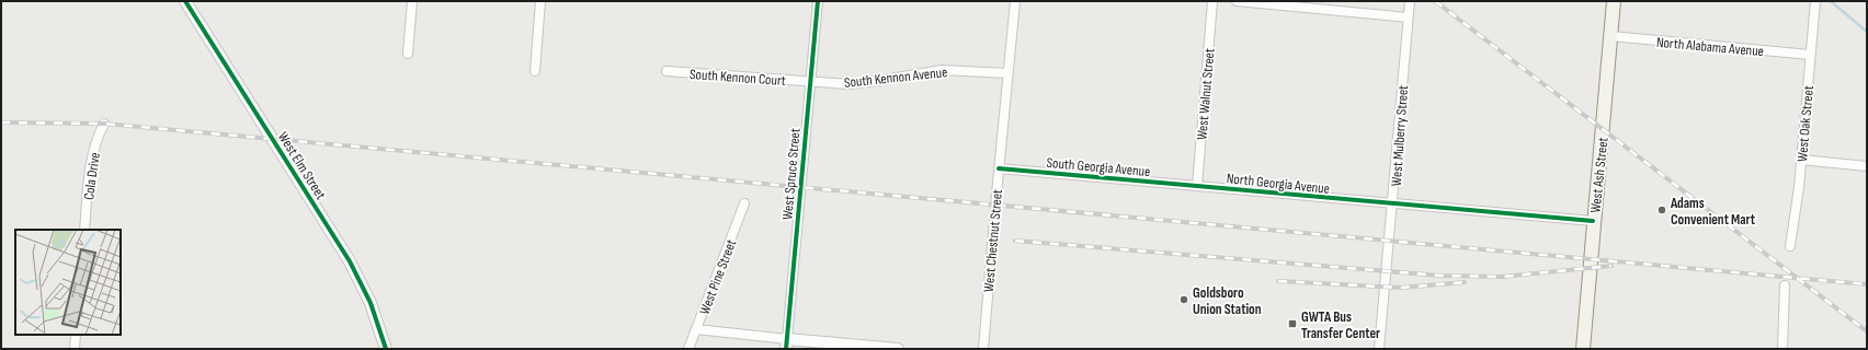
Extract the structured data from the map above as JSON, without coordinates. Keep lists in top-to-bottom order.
{
  "streets": {
    "main road": ["West Ash Street"],
    "street": [
      "North Alabama Avenue",
      "South Kennon Court",
      "South Kennon Avenue",
      "West Walnut Street",
      "West Oak Street",
      "West Mulberry Street",
      "West Elm Street",
      "South Georgia Avenue",
      "West Spruce Street",
      "Cola Drive",
      "North Georgia Avenue",
      "West Chestnut Street",
      "West Pine Street"
    ]
  },
  "crossings": [
    ["North Alabama Avenue", "West Oak Street"],
    ["North Alabama Avenue", "West Ash Street"],
    ["South Kennon Court", "South Kennon Avenue"],
    ["South Kennon Court", "West Spruce Street"],
    ["South Kennon Avenue", "West Spruce Street"],
    ["South Kennon Avenue", "West Chestnut Street"],
    ["West Walnut Street", "South Georgia Avenue"],
    ["West Walnut Street", "North Georgia Avenue"],
    ["West Mulberry Street", "North Georgia Avenue"],
    ["South Georgia Avenue", "North Georgia Avenue"],
    ["South Georgia Avenue", "West Chestnut Street"],
    ["West Ash Street", "North Georgia Avenue"]
  ],
  "places": {
    "other": ["Adams Convenient Mart", "Goldsboro Union Station"],
    "transit": ["GWTA Bus Transfer Center"]
  }
}
